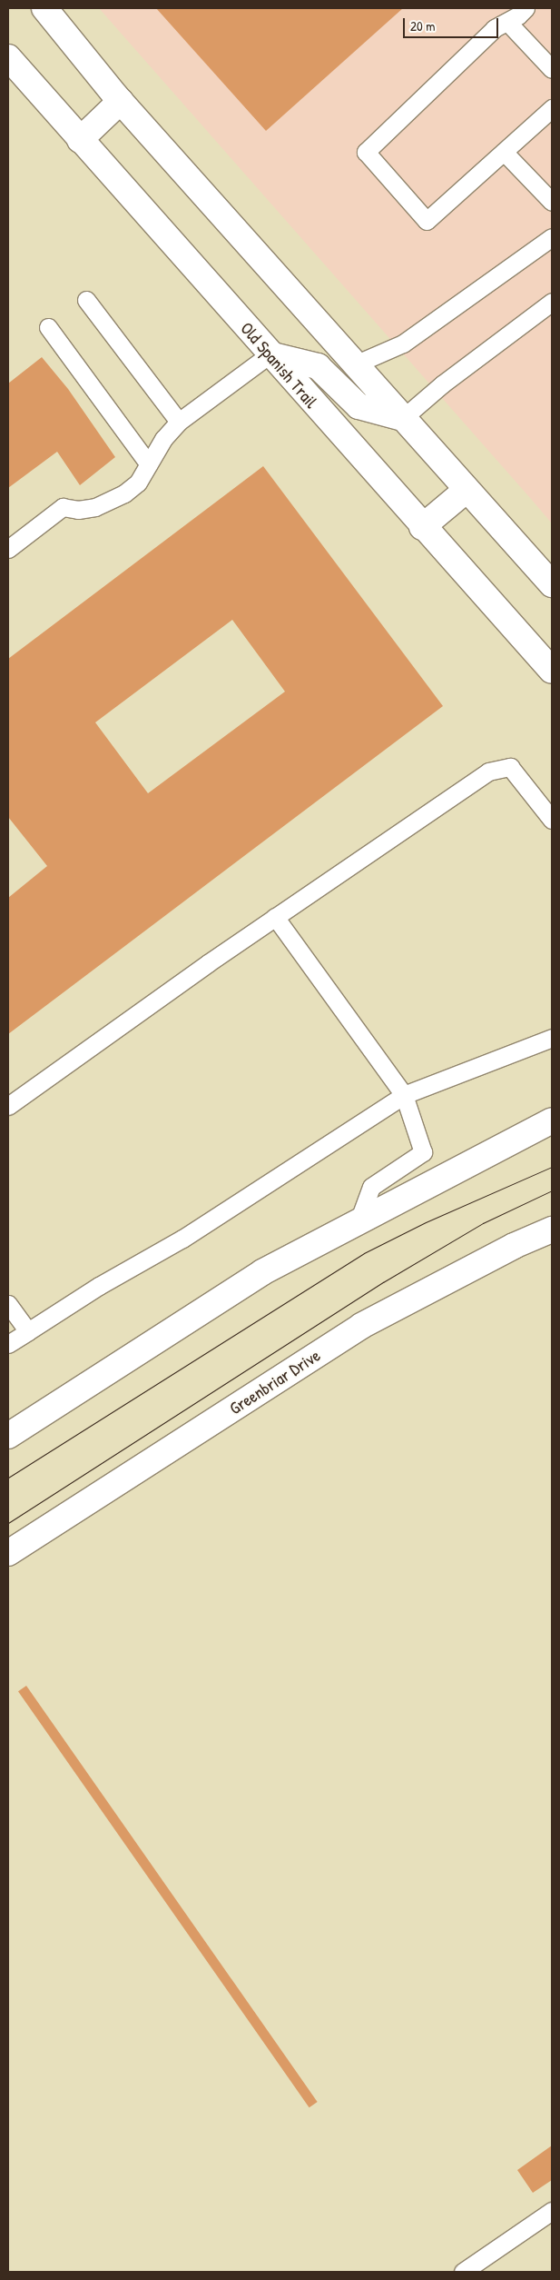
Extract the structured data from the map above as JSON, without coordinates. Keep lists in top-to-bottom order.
{
  "streets": {
    "main road": ["Old Spanish Trail", "Greenbriar Drive"]
  },
  "scale_bar": "20 m"
}
